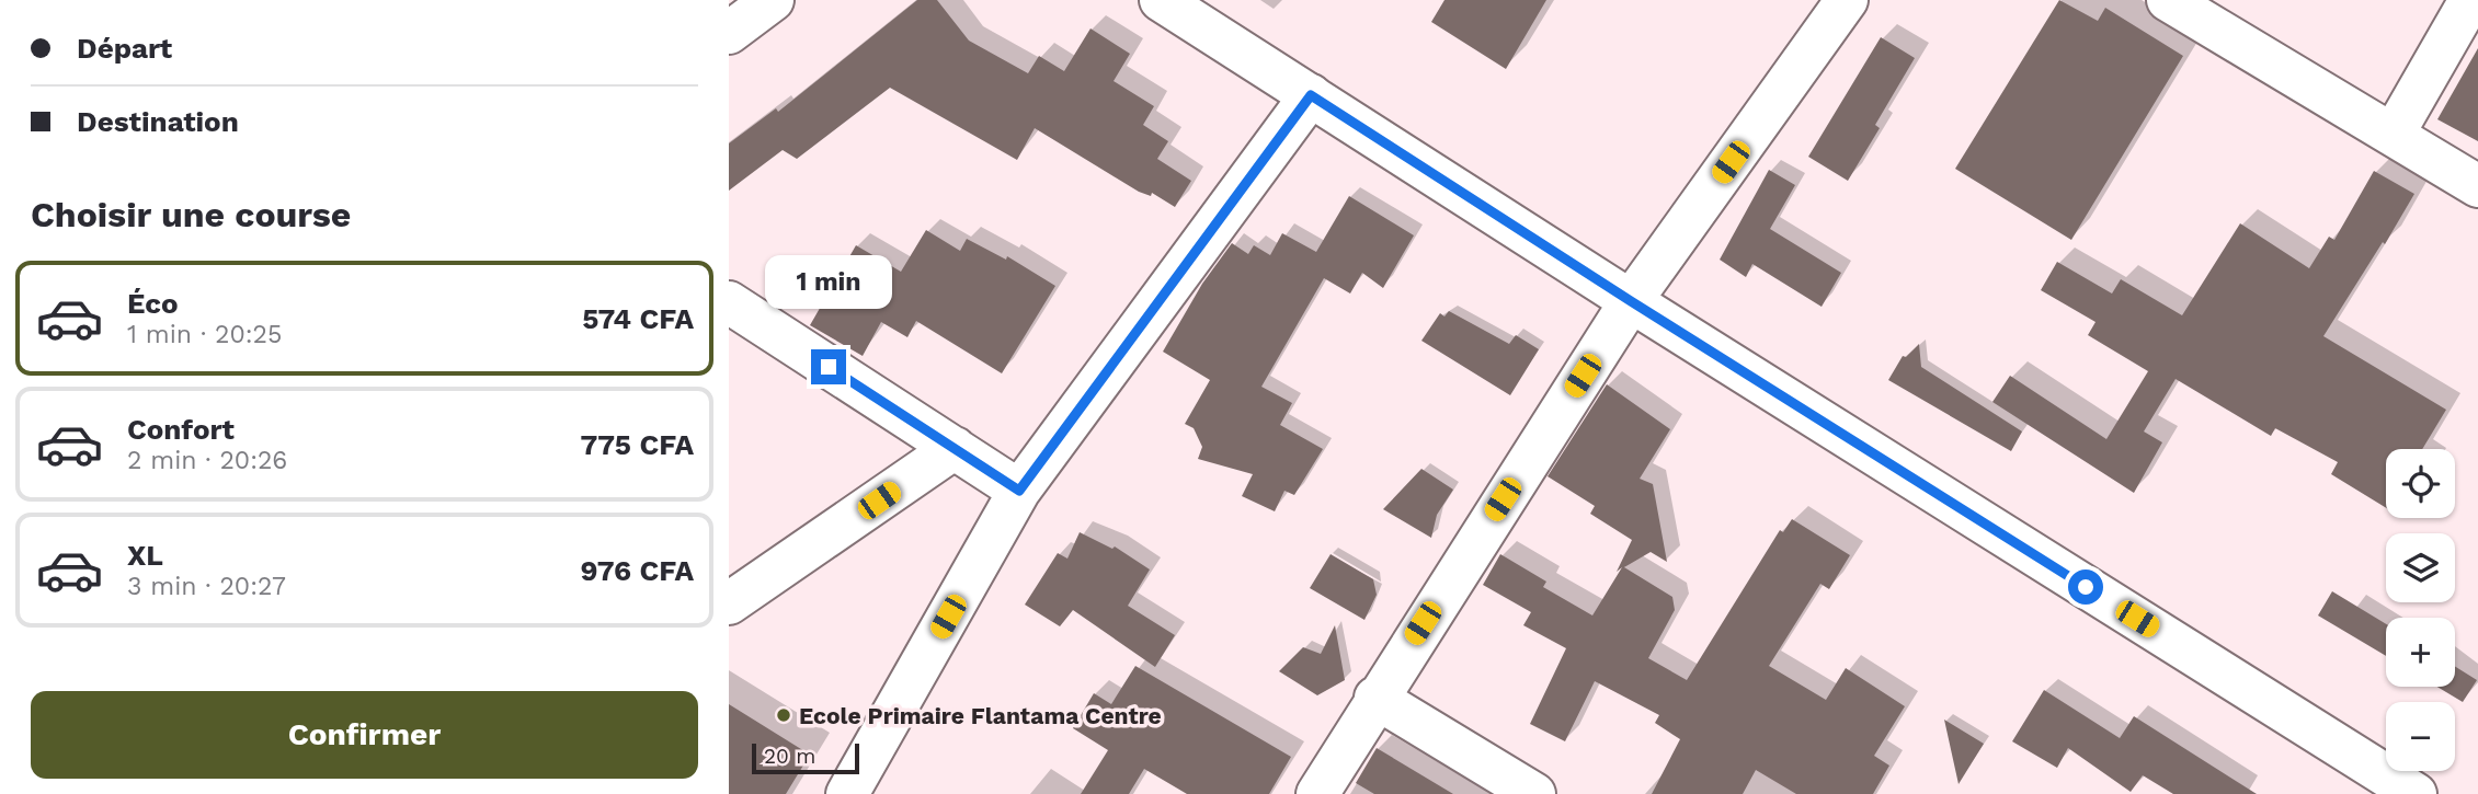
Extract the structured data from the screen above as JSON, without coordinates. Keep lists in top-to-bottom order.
{
  "places": ["Ecole Primaire Flantama Centre"],
  "scale_bar": "20 m",
  "page": {
    "banner": ["Départ", "Destination"],
    "heading": "Choisir une course",
    "bubble": "1 min",
    "list": [
      {
        "name": "Éco",
        "note": "1 min · 20:25",
        "value": "574 CFA"
      },
      {
        "name": "Confort",
        "note": "2 min · 20:26",
        "value": "775 CFA"
      },
      {
        "name": "XL",
        "note": "3 min · 20:27",
        "value": "976 CFA"
      }
    ],
    "map_buttons": ["+", "−"],
    "buttons": "Confirmer",
    "scale": "20 m"
  }
}
